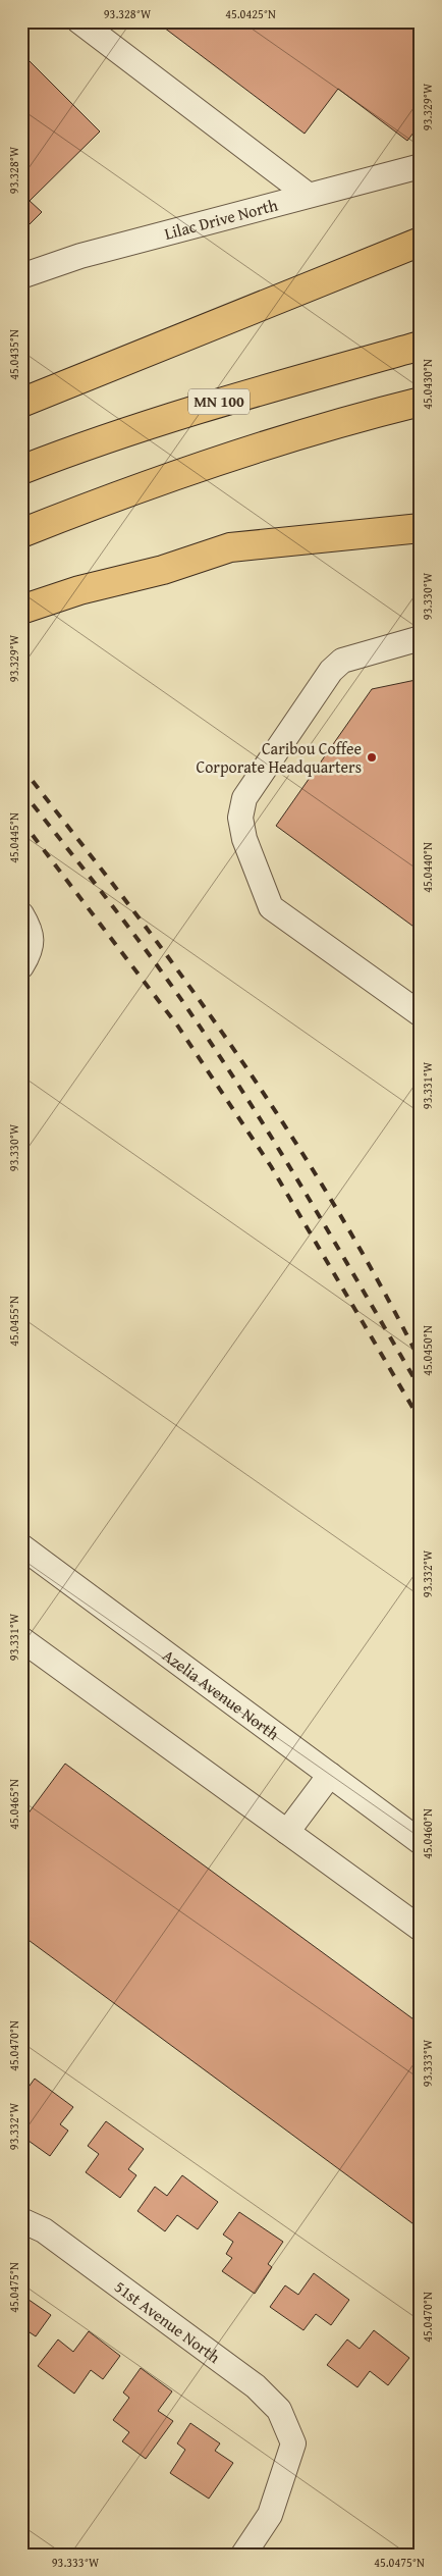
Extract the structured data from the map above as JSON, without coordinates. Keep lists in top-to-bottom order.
{
  "streets": {
    "highway": ["MN 100"],
    "street": ["Lilac Drive North", "Azelia Avenue North", "51st Avenue North"]
  },
  "places": ["Caribou Coffee Corporate Headquarters"],
  "coordinates": [
    "93.328°W",
    "45.0425°N",
    "93.329°W",
    "45.0435°N",
    "45.0430°N",
    "93.330°W",
    "45.0445°N",
    "45.0440°N",
    "93.331°W",
    "45.0455°N",
    "45.0450°N",
    "93.332°W",
    "45.0465°N",
    "45.0460°N",
    "45.0470°N",
    "93.333°W",
    "45.0475°N"
  ]
}
